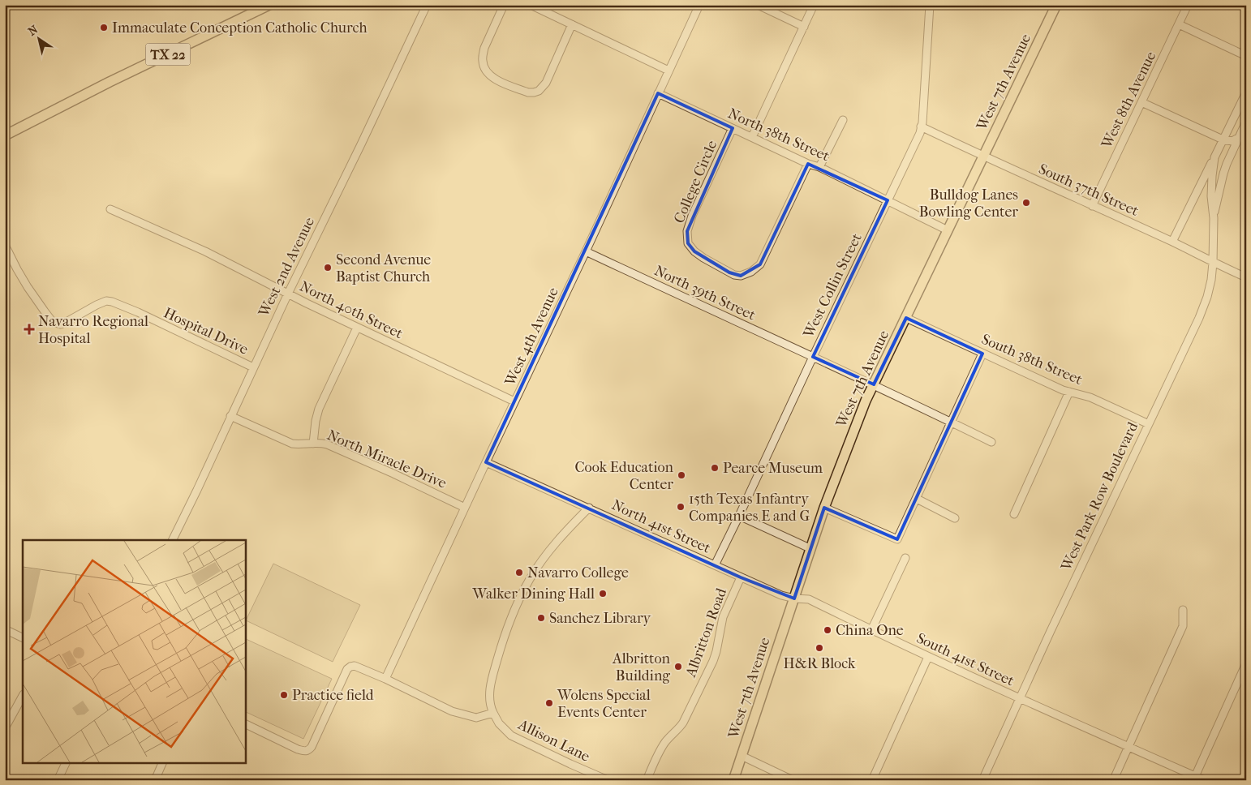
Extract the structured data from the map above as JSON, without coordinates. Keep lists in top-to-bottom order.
{
  "streets": {
    "main road": ["TX 22", "West 7th Avenue"],
    "street": [
      "West 8th Avenue",
      "North 38th Street",
      "College Circle",
      "South 37th Street",
      "West 2nd Avenue",
      "West Collin Street",
      "North 39th Street",
      "North 40th Street",
      "Hospital Drive",
      "West 4th Avenue",
      "South 38th Street",
      "North Miracle Drive",
      "West Park Row Boulevard",
      "North 41st Street",
      "Albritton Road",
      "South 41st Street",
      "Allison Lane"
    ]
  },
  "crossings": [
    ["West 7th Avenue", "South 37th Street"],
    ["West 7th Avenue", "North 39th Street"],
    ["West 7th Avenue", "South 38th Street"],
    ["West 7th Avenue", "South 41st Street"],
    ["West 8th Avenue", "South 37th Street"],
    ["North 38th Street", "College Circle"],
    ["North 38th Street", "West Collin Street"],
    ["North 38th Street", "West 4th Avenue"],
    ["South 37th Street", "West Collin Street"],
    ["South 37th Street", "West Park Row Boulevard"],
    ["West 2nd Avenue", "North 40th Street"],
    ["West 2nd Avenue", "Hospital Drive"],
    ["West 2nd Avenue", "North Miracle Drive"],
    ["West Collin Street", "North 39th Street"],
    ["West Collin Street", "North 41st Street"],
    ["West Collin Street", "South 41st Street"],
    ["North 39th Street", "West 4th Avenue"],
    ["North 40th Street", "West 4th Avenue"],
    ["West 4th Avenue", "North Miracle Drive"],
    ["West 4th Avenue", "North 41st Street"],
    ["South 38th Street", "West Park Row Boulevard"],
    ["West Park Row Boulevard", "South 41st Street"],
    ["North 41st Street", "South 41st Street"],
    ["Albritton Road", "South 41st Street"]
  ],
  "places": {
    "other": [
      "Immaculate Conception Catholic Church",
      "Bulldog Lanes Bowling Center",
      "Second Avenue Baptist Church",
      "Pearce Museum",
      "Cook Education Center",
      "15th Texas Infantry Companies E and G",
      "Navarro College",
      "Walker Dining Hall",
      "Sanchez Library",
      "China One",
      "H&R Block",
      "Albritton Building",
      "Practice field",
      "Wolens Special Events Center"
    ],
    "health": ["Navarro Regional Hospital"]
  },
  "north": "top left"
}
